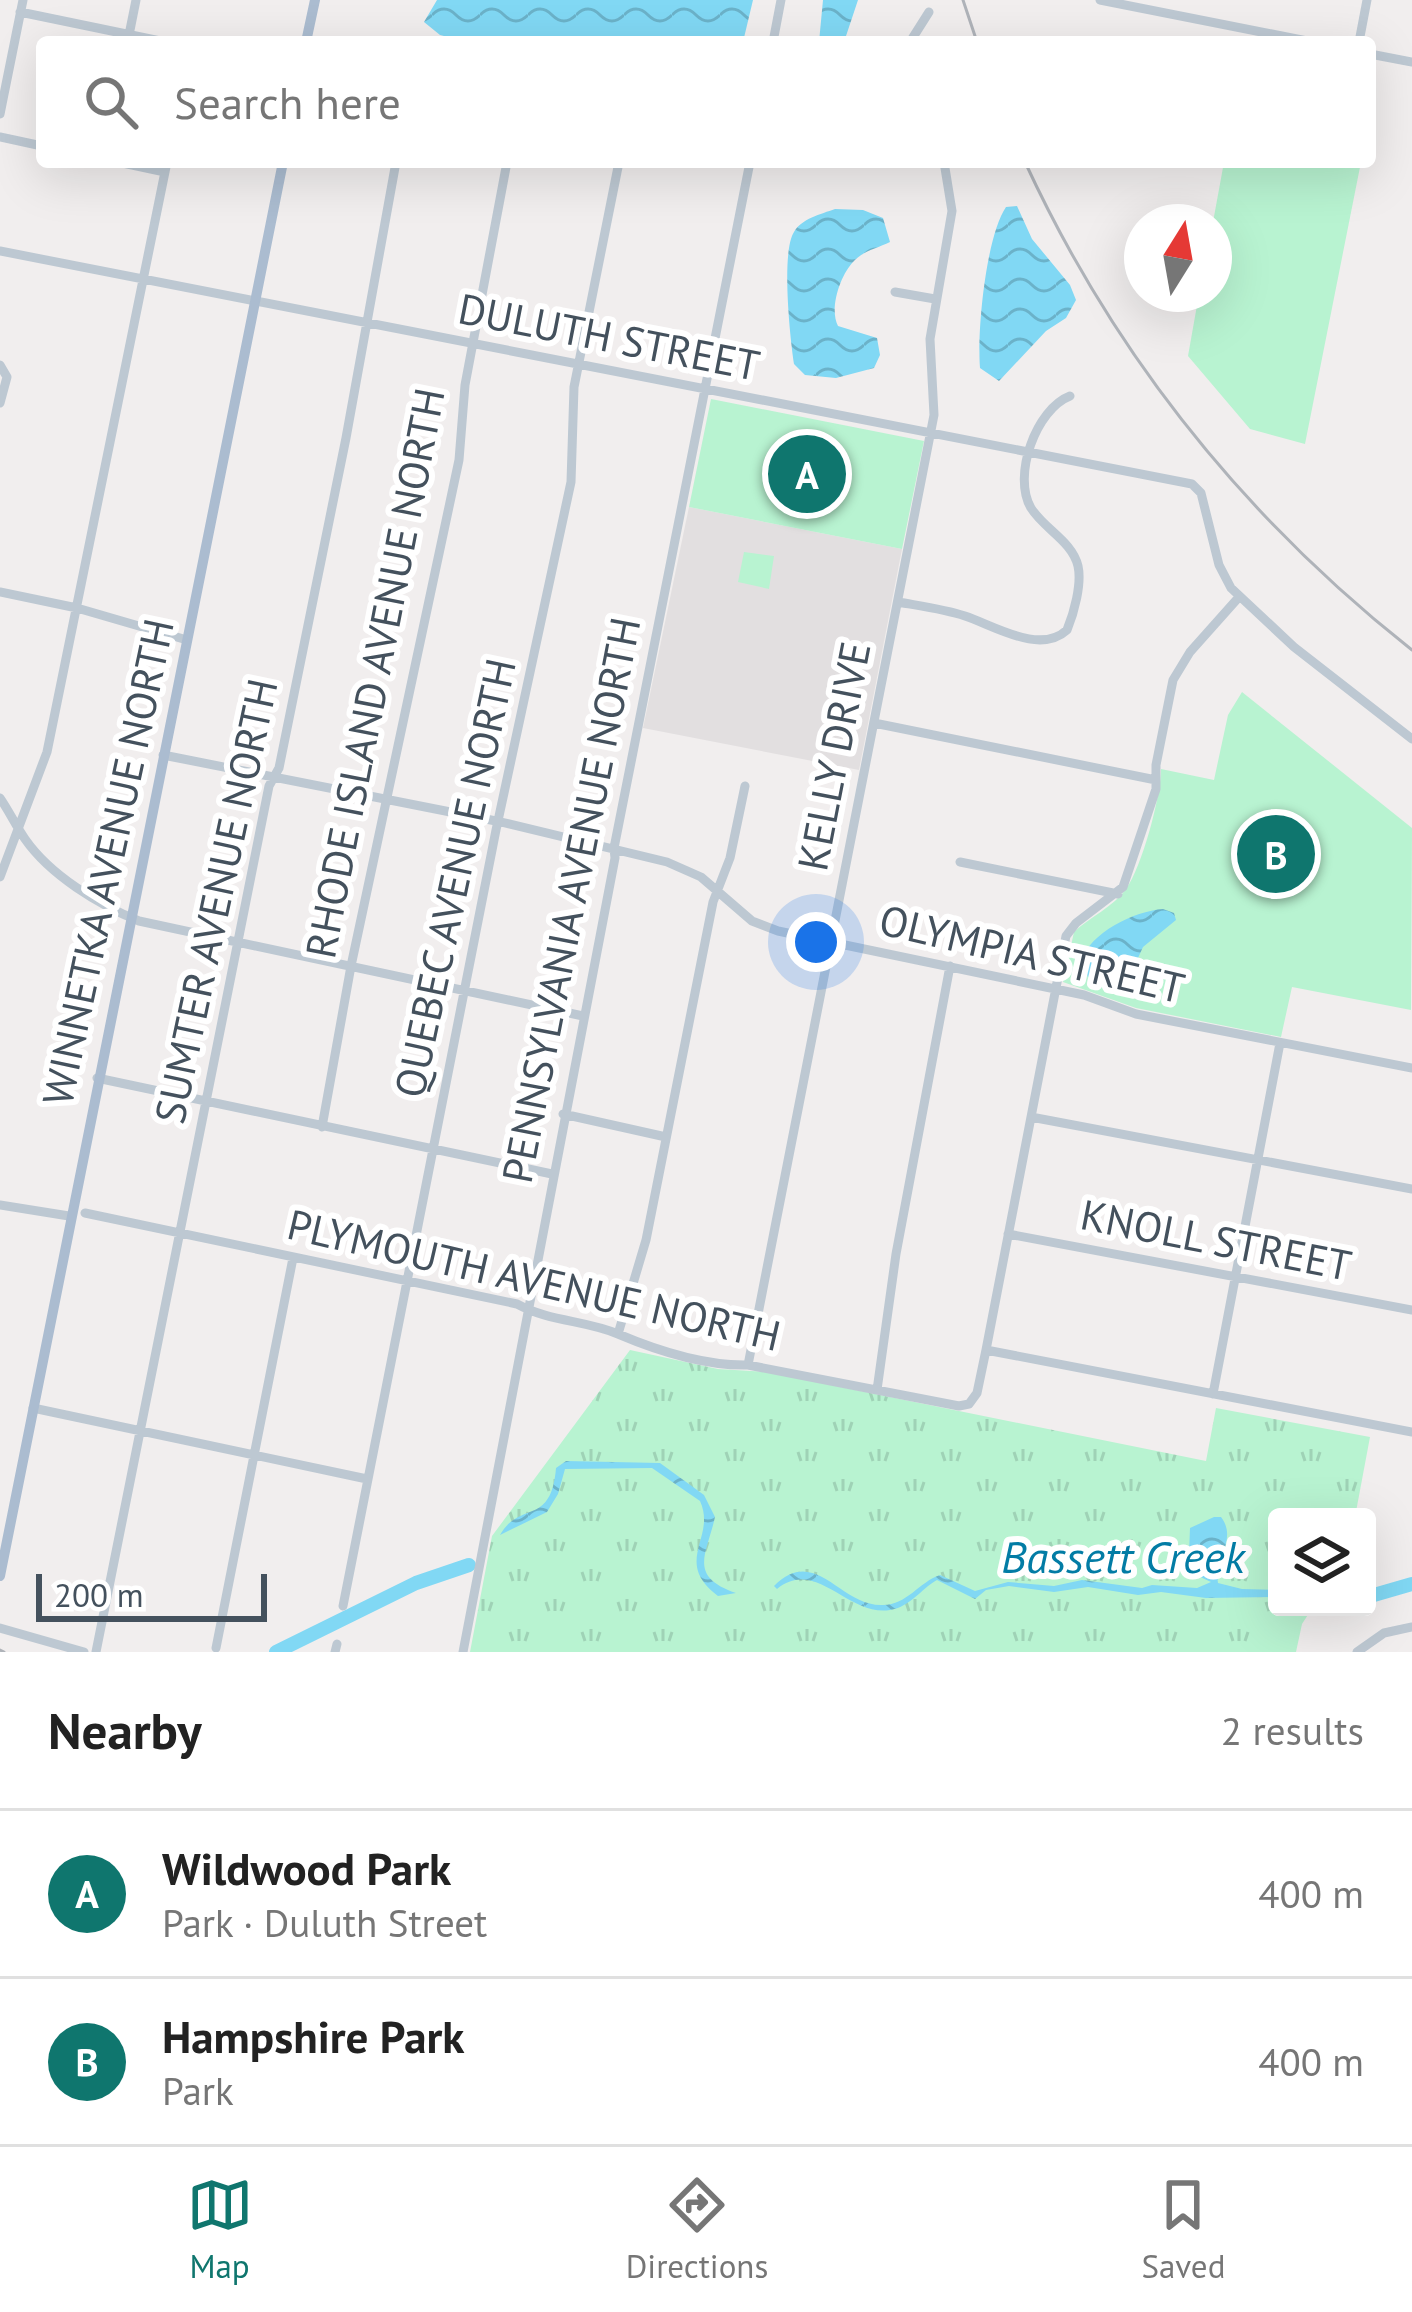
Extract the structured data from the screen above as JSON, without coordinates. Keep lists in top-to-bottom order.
{
  "streets": {
    "main road": ["WINNETKA AVENUE NORTH"],
    "street": [
      "DULUTH STREET",
      "RHODE ISLAND AVENUE NORTH",
      "KELLY DRIVE",
      "QUEBEC AVENUE NORTH",
      "PENNSYLVANIA AVENUE NORTH",
      "SUMTER AVENUE NORTH",
      "OLYMPIA STREET",
      "KNOLL STREET",
      "PLYMOUTH AVENUE NORTH"
    ]
  },
  "crossings": [
    ["DULUTH STREET", "RHODE ISLAND AVENUE NORTH"],
    ["DULUTH STREET", "KELLY DRIVE"],
    ["DULUTH STREET", "WINNETKA AVENUE NORTH"],
    ["DULUTH STREET", "QUEBEC AVENUE NORTH"],
    ["DULUTH STREET", "PENNSYLVANIA AVENUE NORTH"],
    ["DULUTH STREET", "SUMTER AVENUE NORTH"],
    ["RHODE ISLAND AVENUE NORTH", "OLYMPIA STREET"],
    ["KELLY DRIVE", "OLYMPIA STREET"],
    ["KELLY DRIVE", "PLYMOUTH AVENUE NORTH"],
    ["WINNETKA AVENUE NORTH", "OLYMPIA STREET"],
    ["QUEBEC AVENUE NORTH", "OLYMPIA STREET"],
    ["QUEBEC AVENUE NORTH", "PLYMOUTH AVENUE NORTH"],
    ["PENNSYLVANIA AVENUE NORTH", "OLYMPIA STREET"],
    ["PENNSYLVANIA AVENUE NORTH", "PLYMOUTH AVENUE NORTH"],
    ["SUMTER AVENUE NORTH", "OLYMPIA STREET"],
    ["SUMTER AVENUE NORTH", "PLYMOUTH AVENUE NORTH"]
  ],
  "water": ["Bassett Creek"],
  "scale_bar": "200 m",
  "north": "top",
  "page": {
    "search": "Search here",
    "pins": ["A", "B"],
    "scale": "200 m",
    "heading": ["Nearby", "2 results"],
    "list": [
      {
        "mark": "A",
        "name": "Wildwood Park",
        "note": "Park · Duluth Street",
        "value": "400 m"
      },
      {
        "mark": "B",
        "name": "Hampshire Park",
        "note": "Park",
        "value": "400 m"
      }
    ],
    "nav": ["Map", "Directions", "Saved"]
  }
}
